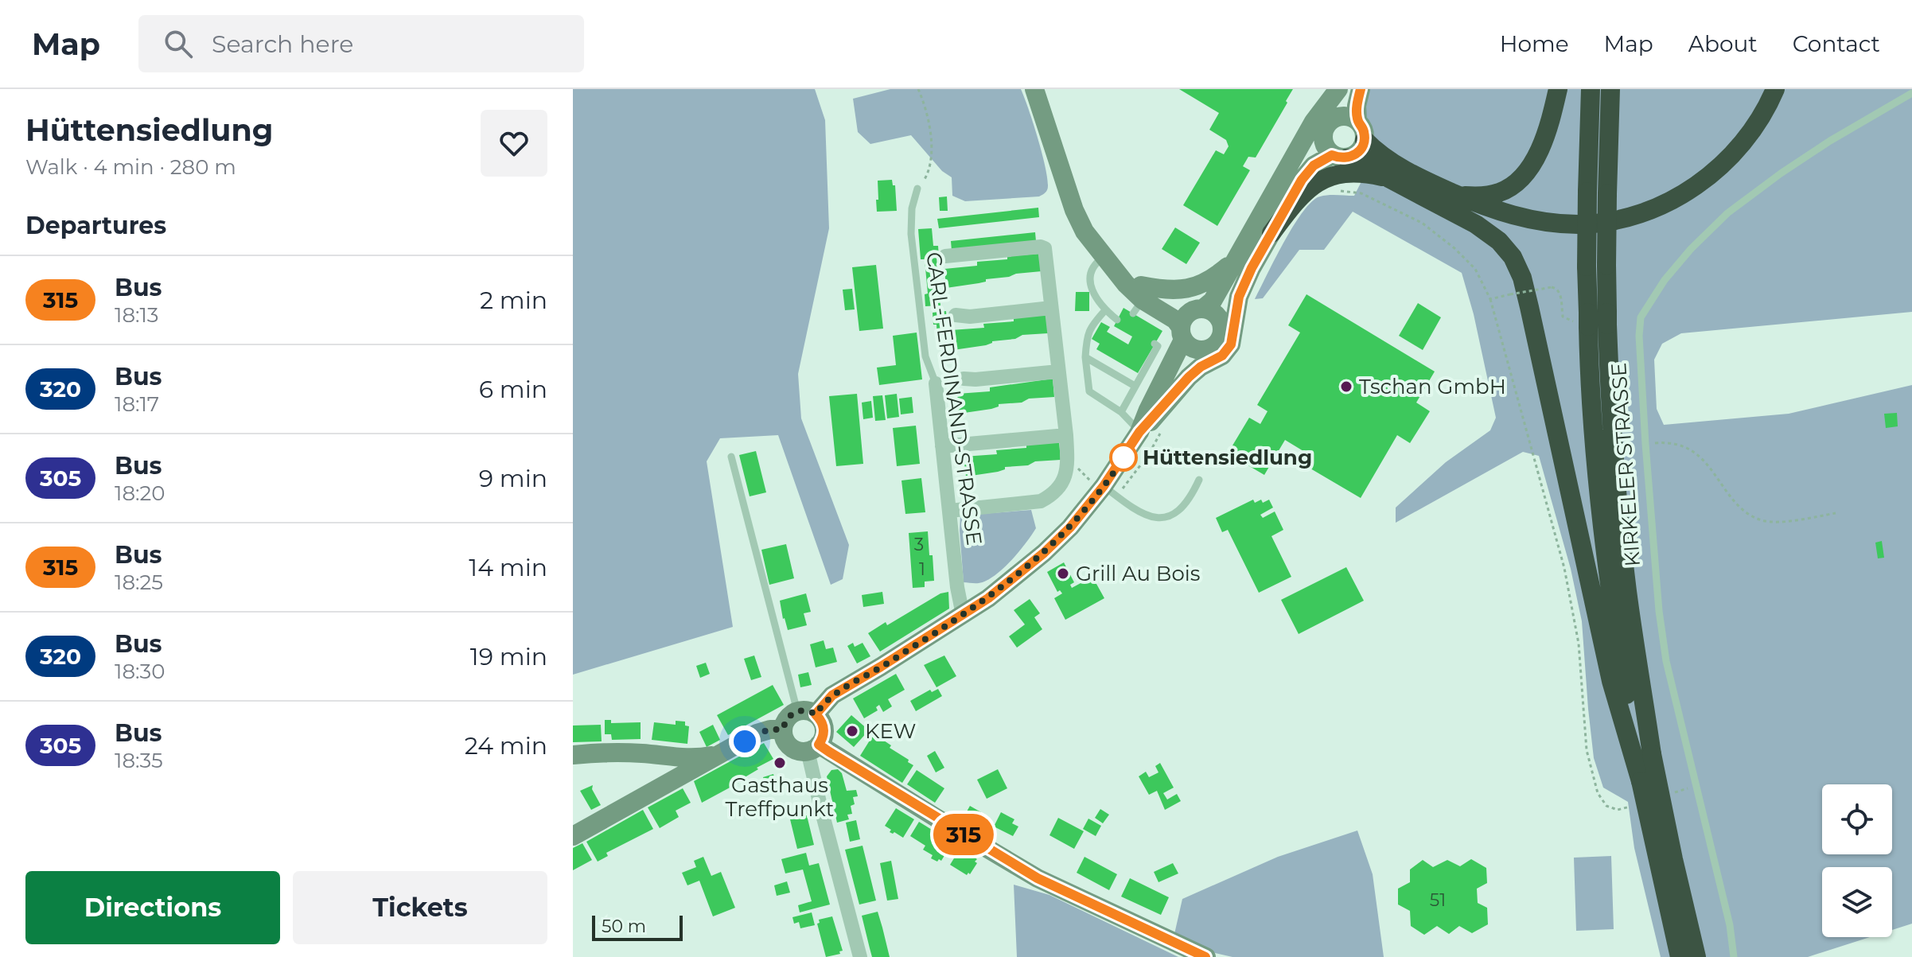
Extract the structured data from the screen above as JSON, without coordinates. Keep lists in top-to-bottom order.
{
  "streets": {
    "street": ["CARL-FERDINAND-STRASSE"],
    "lane": ["KIRKELER STRASSE"]
  },
  "places": [
    "Tschan GmbH",
    "Hüttensiedlung",
    "Grill Au Bois",
    "KEW",
    "Gasthaus Treffpunkt"
  ],
  "lines": ["bus line 315"],
  "house_numbers": ["3", "1", "51"],
  "scale_bar": "50 m",
  "page": {
    "header": "Map",
    "search": "Search here",
    "nav": [
      "Home",
      "Map",
      "About",
      "Contact"
    ],
    "heading": [
      ["Hüttensiedlung", "Walk · 4 min · 280 m"],
      "Departures"
    ],
    "on_map": "315",
    "list": [
      {
        "mark": "315",
        "name": "Bus",
        "note": "18:13",
        "value": "2 min"
      },
      {
        "mark": "320",
        "name": "Bus",
        "note": "18:17",
        "value": "6 min"
      },
      {
        "mark": "305",
        "name": "Bus",
        "note": "18:20",
        "value": "9 min"
      },
      {
        "mark": "315",
        "name": "Bus",
        "note": "18:25",
        "value": "14 min"
      },
      {
        "mark": "320",
        "name": "Bus",
        "note": "18:30",
        "value": "19 min"
      },
      {
        "mark": "305",
        "name": "Bus",
        "note": "18:35",
        "value": "24 min"
      }
    ],
    "buttons": ["Directions", "Tickets"],
    "scale": "50 m"
  }
}
